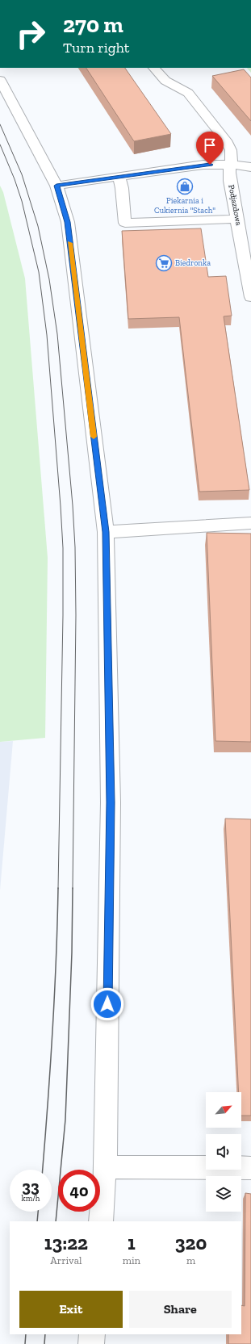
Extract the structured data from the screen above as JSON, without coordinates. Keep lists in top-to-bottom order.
{
  "streets": {
    "street": ["Podjazdowa"]
  },
  "places": {
    "shop": ["Piekarnia i Cukiernia \"Stach\""],
    "supermarket": ["Biedronka"]
  },
  "north": "top right",
  "page": {
    "turn": ["270 m", "Turn right"],
    "speed": "33 km/h",
    "limit": "40",
    "eta": [
      "13:22",
      "Arrival",
      "1",
      "min",
      "320",
      "m"
    ],
    "buttons": ["Exit", "Share"]
  }
}
